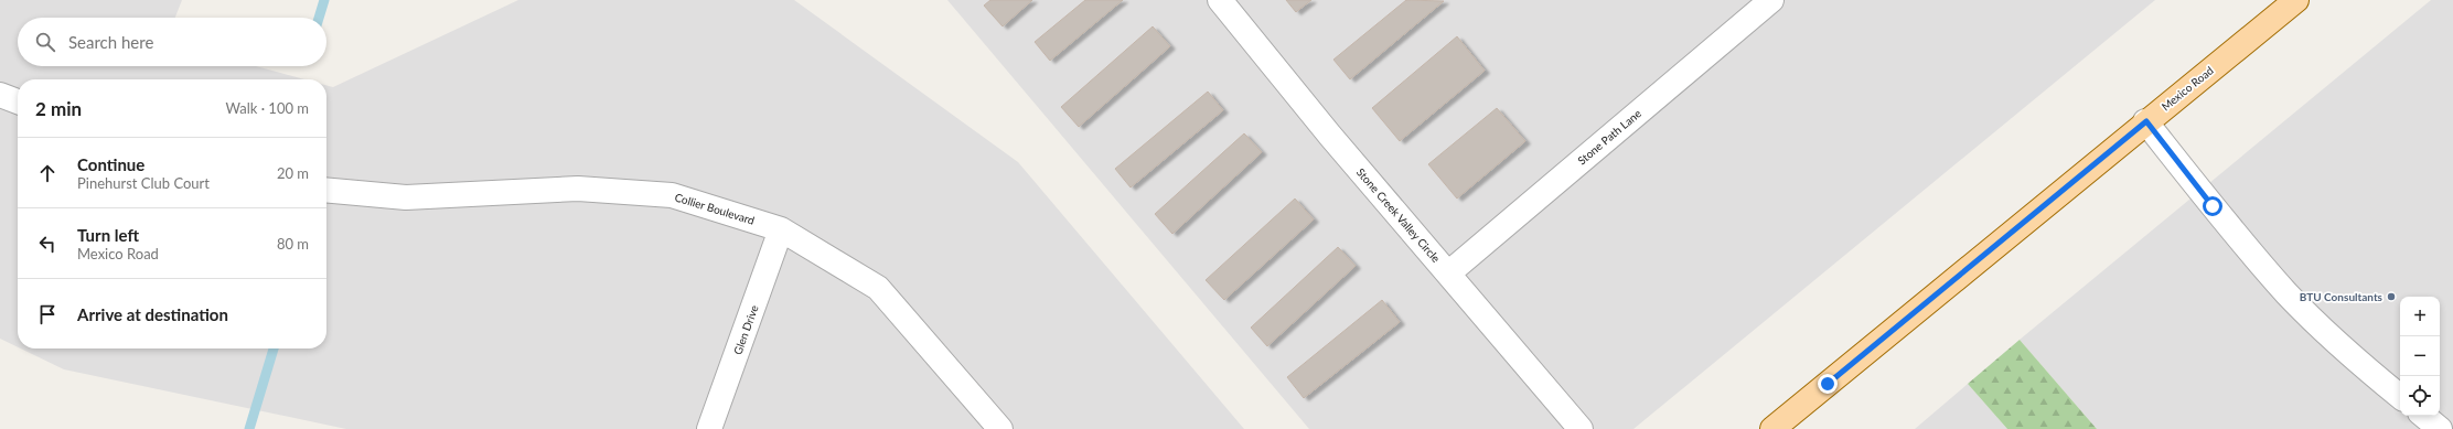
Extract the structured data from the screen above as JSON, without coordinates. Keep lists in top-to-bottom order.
{
  "streets": {
    "main road": ["Mexico Road"],
    "street": [
      "Stone Path Lane",
      "Collier Boulevard",
      "Stone Creek Valley Circle",
      "Glen Drive"
    ]
  },
  "crossings": [
    ["Stone Path Lane", "Stone Creek Valley Circle"],
    ["Collier Boulevard", "Glen Drive"]
  ],
  "places": ["BTU Consultants"],
  "page": {
    "search": "Search here",
    "heading": ["2 min", "Walk · 100 m"],
    "list": [
      ["Continue", "Pinehurst Club Court", "20 m"],
      ["Turn left", "Mexico Road", "80 m"],
      "Arrive at destination"
    ],
    "map_buttons": ["+", "−"]
  }
}
